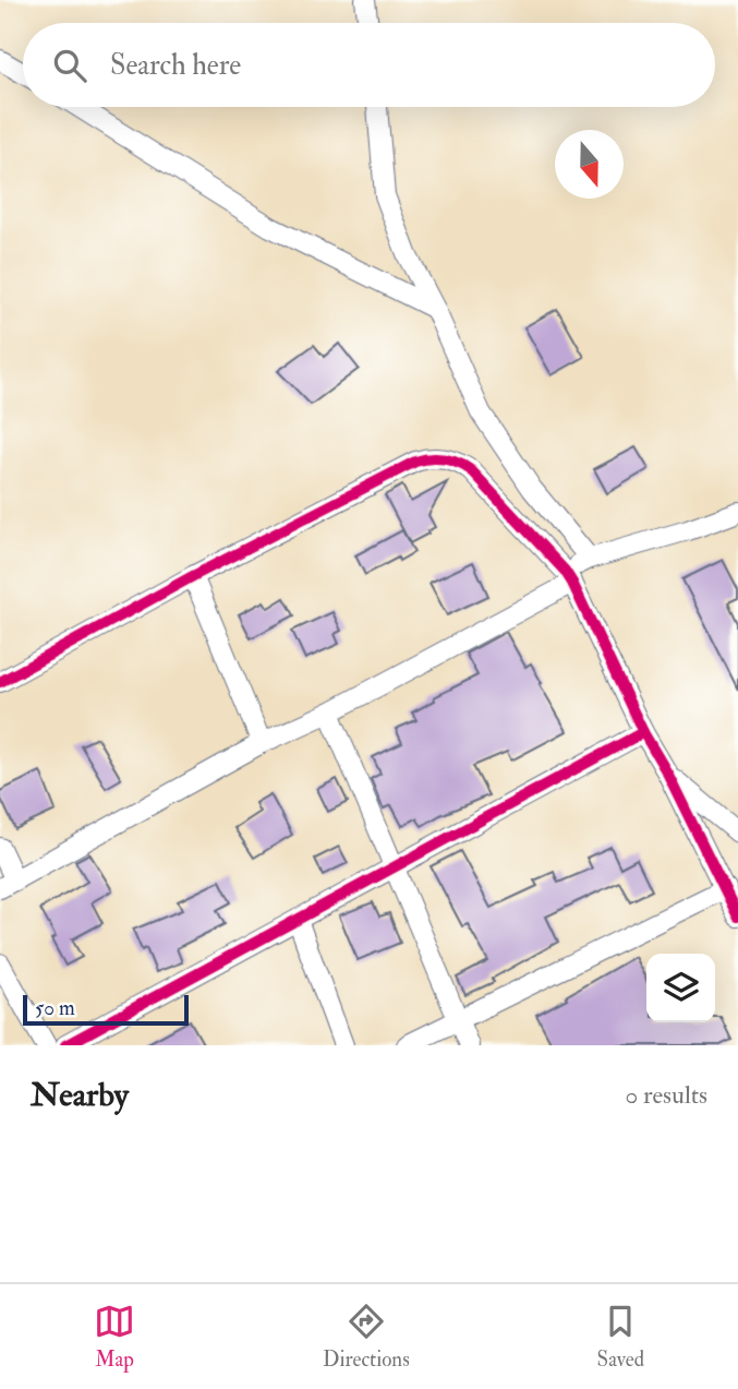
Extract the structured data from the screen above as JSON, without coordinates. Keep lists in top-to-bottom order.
{
  "scale_bar": "50 m",
  "north": "bottom",
  "page": {
    "search": "Search here",
    "scale": "50 m",
    "heading": ["Nearby", "0 results"],
    "nav": ["Map", "Directions", "Saved"]
  }
}
